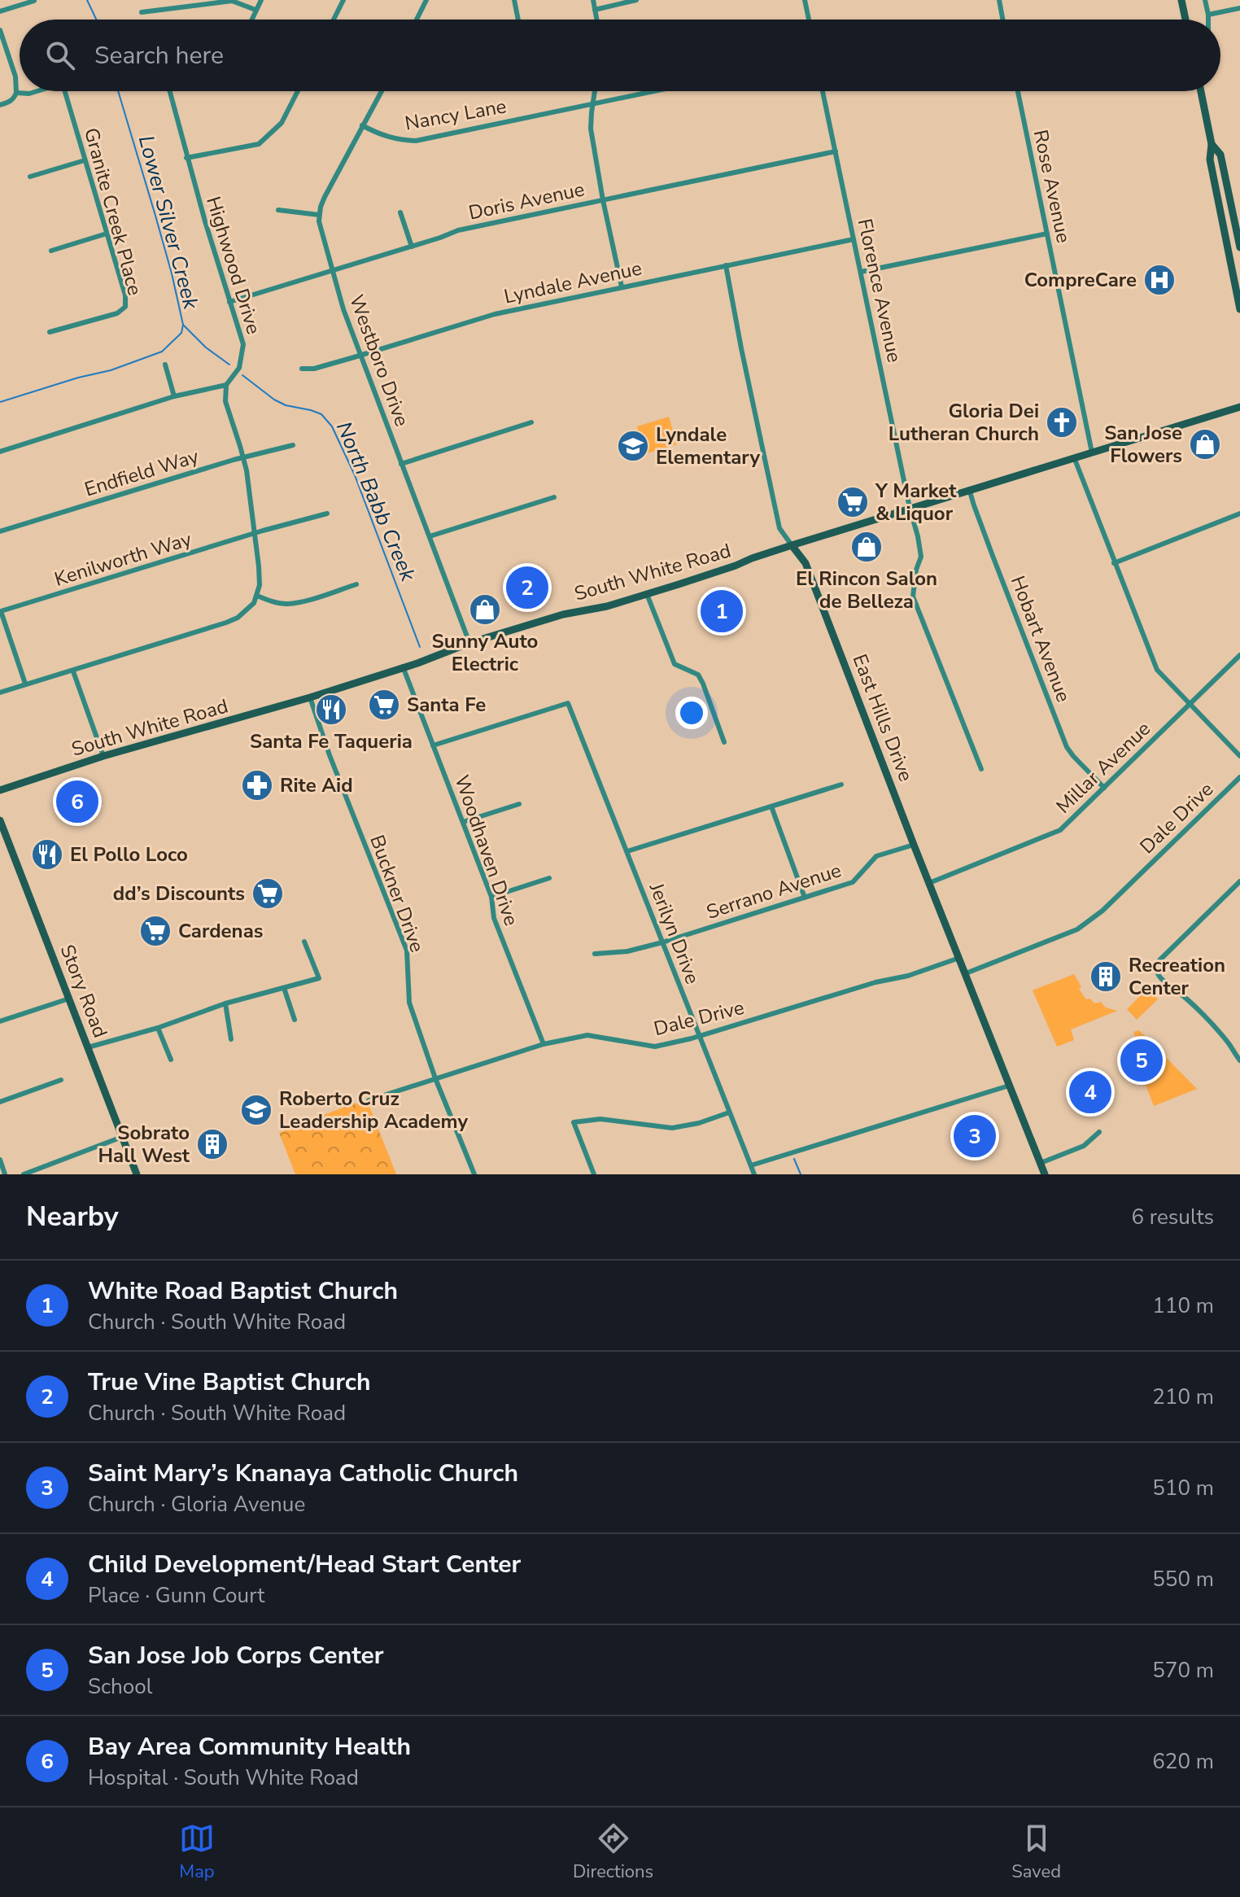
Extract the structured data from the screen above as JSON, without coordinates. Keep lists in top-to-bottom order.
{
  "streets": {
    "main road": ["South White Road", "East Hills Drive", "Story Road"],
    "street": [
      "Nancy Lane",
      "Rose Avenue",
      "Doris Avenue",
      "Granite Creek Place",
      "Highwood Drive",
      "Lyndale Avenue",
      "Florence Avenue",
      "Westboro Drive",
      "Endfield Way",
      "Kenilworth Way",
      "Hobart Avenue",
      "Millar Avenue",
      "Dale Drive",
      "Woodhaven Drive",
      "Serrano Avenue",
      "Buckner Drive",
      "Jerilyn Drive"
    ]
  },
  "crossings": [
    ["Rose Avenue", "South White Road"],
    ["Doris Avenue", "Highwood Drive"],
    ["Doris Avenue", "Florence Avenue"],
    ["Doris Avenue", "Westboro Drive"],
    ["Lyndale Avenue", "Florence Avenue"],
    ["Lyndale Avenue", "Westboro Drive"],
    ["Lyndale Avenue", "East Hills Drive"],
    ["Florence Avenue", "South White Road"],
    ["Westboro Drive", "South White Road"],
    ["South White Road", "Hobart Avenue"],
    ["South White Road", "East Hills Drive"],
    ["South White Road", "Woodhaven Drive"],
    ["South White Road", "Buckner Drive"],
    ["Hobart Avenue", "Millar Avenue"],
    ["East Hills Drive", "Millar Avenue"],
    ["East Hills Drive", "Dale Drive"],
    ["East Hills Drive", "Serrano Avenue"],
    ["Dale Drive", "Woodhaven Drive"],
    ["Dale Drive", "Buckner Drive"],
    ["Dale Drive", "Jerilyn Drive"],
    ["Woodhaven Drive", "Jerilyn Drive"],
    ["Serrano Avenue", "Jerilyn Drive"]
  ],
  "water": ["Lower Silver Creek", "North Babb Creek"],
  "places": {
    "hospital": ["CompreCare"],
    "church": ["Gloria Dei Lutheran Church"],
    "shop": ["San Jose Flowers", "El Rincon Salon de Belleza", "Sunny Auto Electric"],
    "school or university": ["Lyndale Elementary", "Roberto Cruz Leadership Academy"],
    "supermarket": [
      "Y Market & Liquor",
      "Santa Fe",
      "dd’s Discounts",
      "Cardenas"
    ],
    "restaurant": ["Santa Fe Taqueria", "El Pollo Loco"],
    "pharmacy": ["Rite Aid"],
    "building": ["Recreation Center", "Sobrato Hall West"]
  },
  "page": {
    "search": "Search here",
    "pins": [
      "2",
      "1",
      "6",
      "5",
      "4",
      "3"
    ],
    "heading": ["Nearby", "6 results"],
    "list": [
      {
        "mark": "1",
        "name": "White Road Baptist Church",
        "note": "Church · South White Road",
        "value": "110 m"
      },
      {
        "mark": "2",
        "name": "True Vine Baptist Church",
        "note": "Church · South White Road",
        "value": "210 m"
      },
      {
        "mark": "3",
        "name": "Saint Mary’s Knanaya Catholic Church",
        "note": "Church · Gloria Avenue",
        "value": "510 m"
      },
      {
        "mark": "4",
        "name": "Child Development/Head Start Center",
        "note": "Place · Gunn Court",
        "value": "550 m"
      },
      {
        "mark": "5",
        "name": "San Jose Job Corps Center",
        "note": "School",
        "value": "570 m"
      },
      {
        "mark": "6",
        "name": "Bay Area Community Health",
        "note": "Hospital · South White Road",
        "value": "620 m"
      }
    ],
    "nav": ["Map", "Directions", "Saved"]
  }
}
